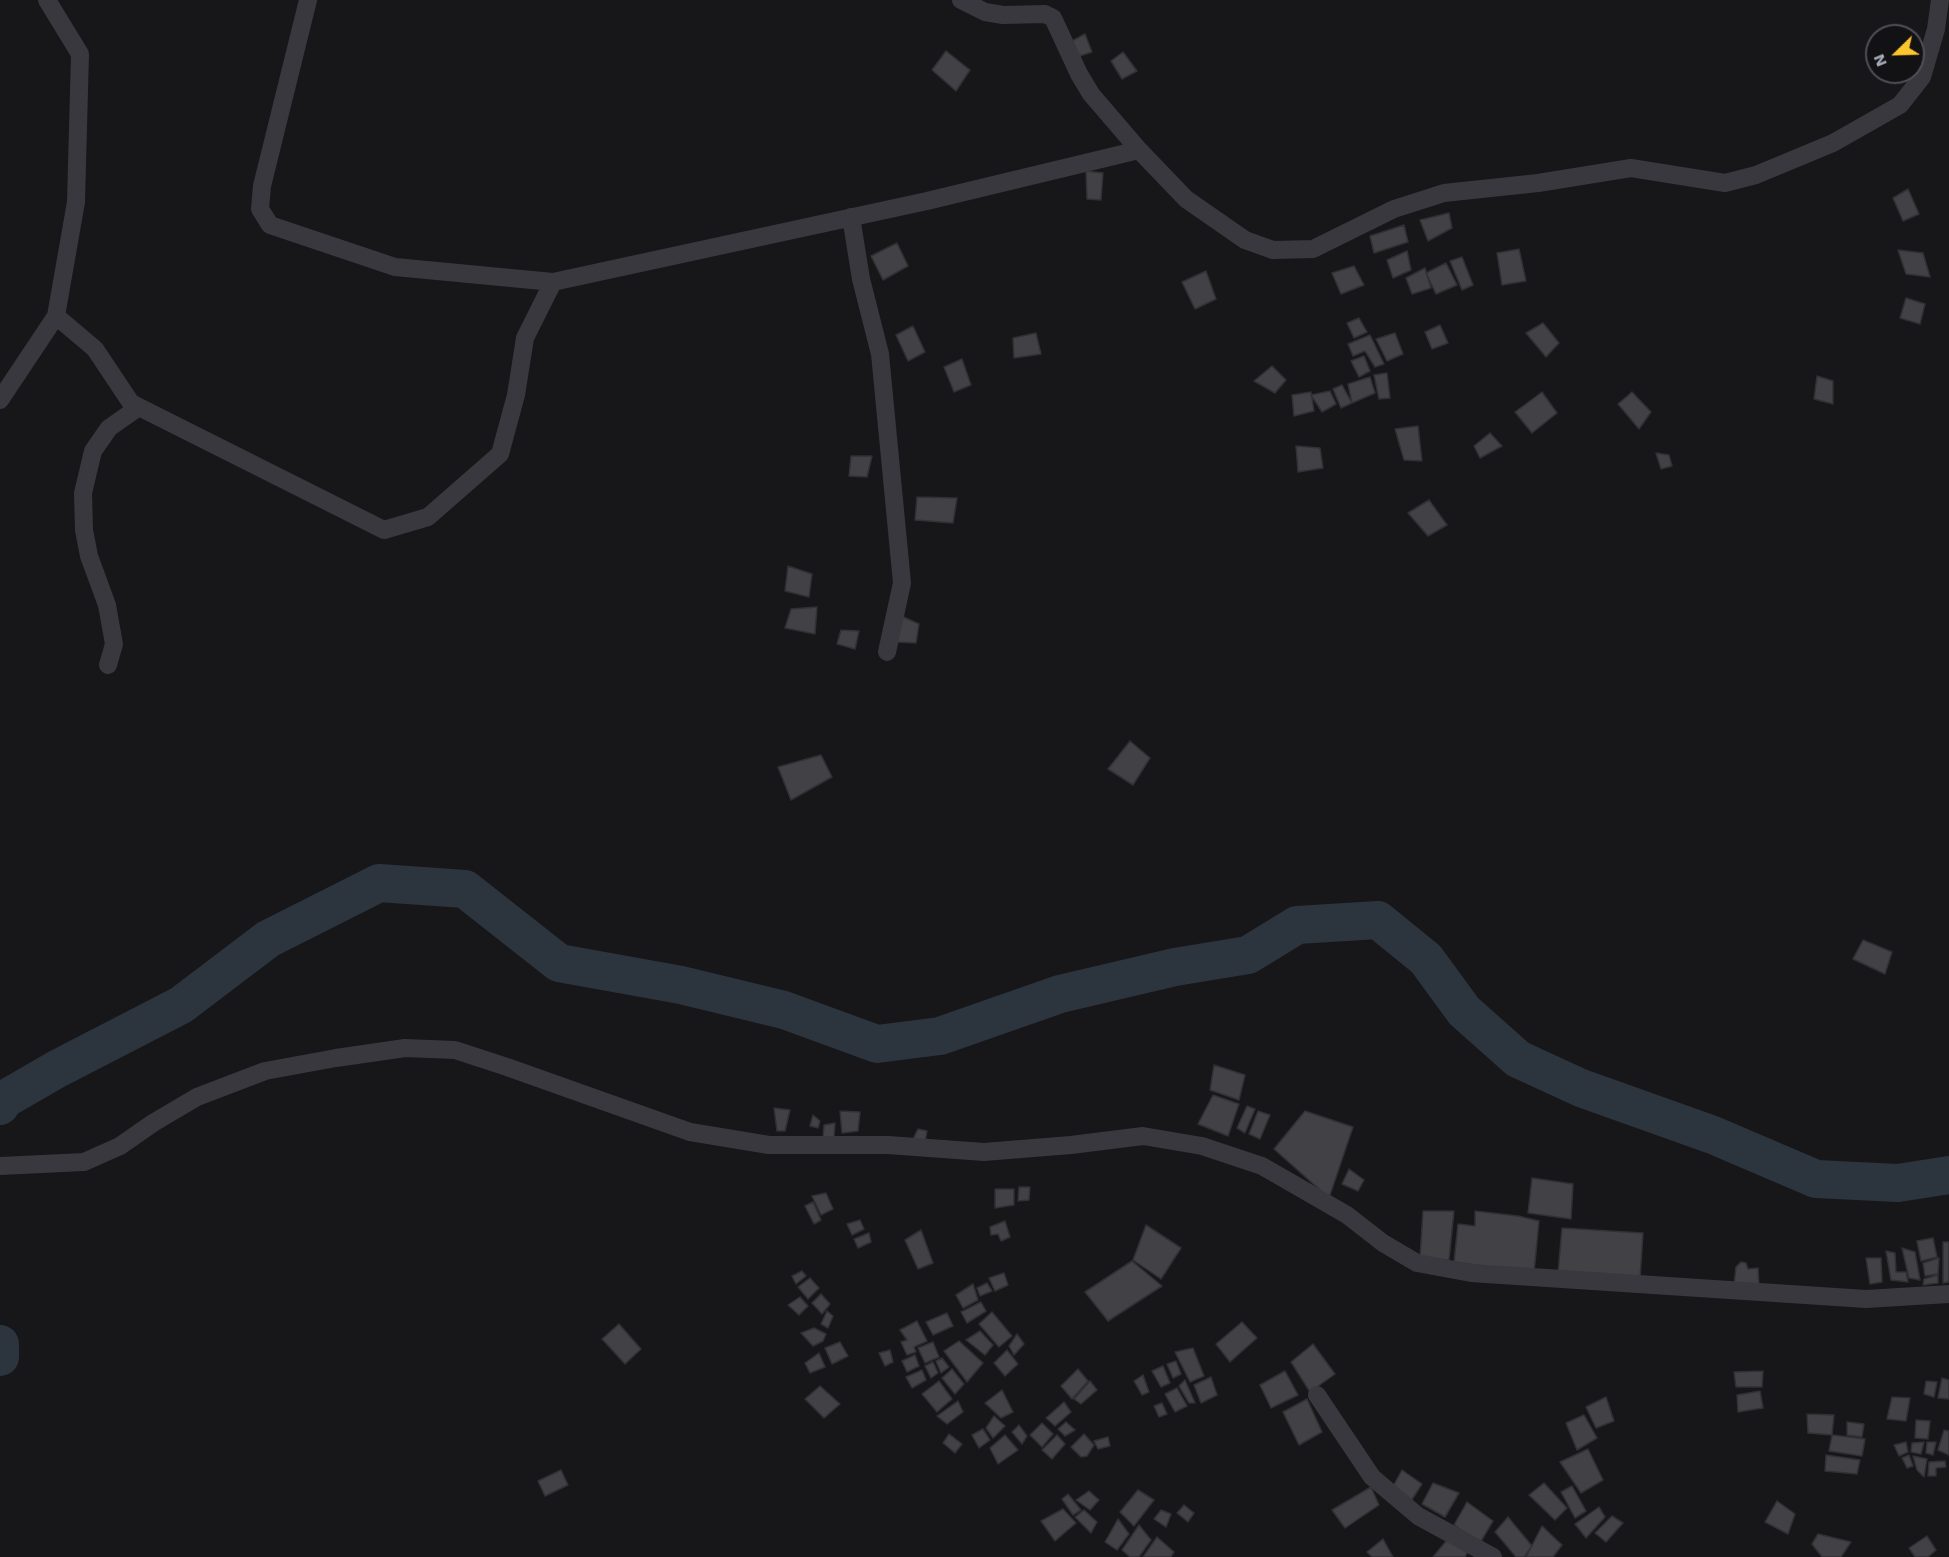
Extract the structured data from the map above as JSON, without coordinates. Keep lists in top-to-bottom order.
{
  "north": "bottom left"
}
